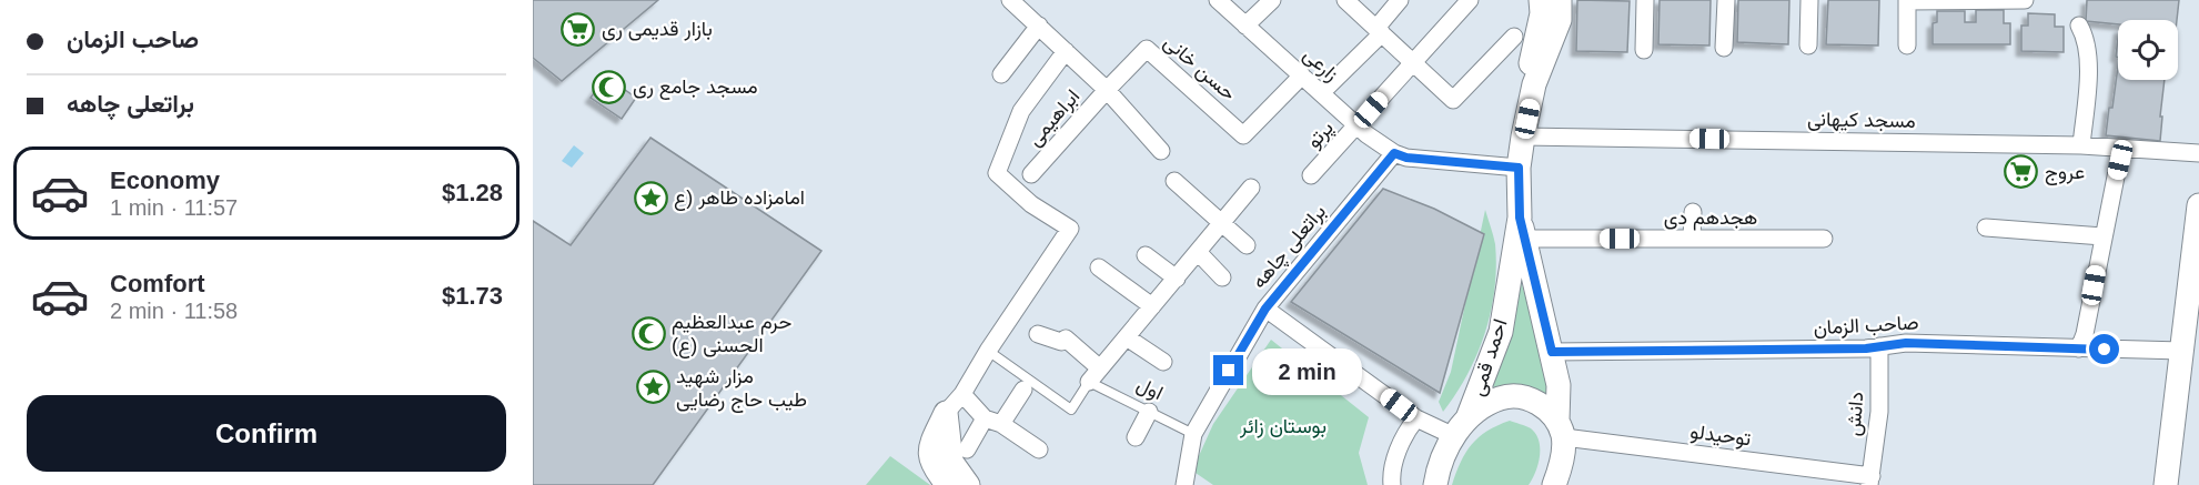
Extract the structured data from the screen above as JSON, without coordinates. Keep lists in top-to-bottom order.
{
  "streets": {
    "main road": ["احمد قمی"],
    "street": [
      "زارعی",
      "حسن خانی",
      "ابراهیمی",
      "مسجد کیهانی",
      "پرتو",
      "هجدهم دی",
      "براتعلی چاهه",
      "صاحب الزمان",
      "اول",
      "دانش",
      "توحیدلو"
    ]
  },
  "crossings": [
    ["زارعی", "حسن خانی"],
    ["زارعی", "پرتو"],
    ["زارعی", "براتعلی چاهه"],
    ["زارعی", "احمد قمی"],
    ["حسن خانی", "ابراهیمی"],
    ["مسجد کیهانی", "احمد قمی"],
    ["هجدهم دی", "احمد قمی"],
    ["براتعلی چاهه", "اول"],
    ["صاحب الزمان", "احمد قمی"],
    ["صاحب الزمان", "دانش"],
    ["احمد قمی", "توحیدلو"],
    ["دانش", "توحیدلو"]
  ],
  "parks": ["بوستان زائر"],
  "places": {
    "supermarket": ["بازار قدیمی ری", "عروج"],
    "mosque": ["مسجد جامع ری", "حرم عبدالعظیم الحسنی (ع)"],
    "place": ["امامزاده طاهر (ع", "مزار شهید طیب حاج رضایی"]
  },
  "page": {
    "banner": ["صاحب الزمان", "براتعلی چاهه"],
    "list": [
      {
        "name": "Economy",
        "note": "1 min · 11:57",
        "value": "$1.28"
      },
      {
        "name": "Comfort",
        "note": "2 min · 11:58",
        "value": "$1.73"
      }
    ],
    "bubble": "2 min",
    "buttons": "Confirm"
  }
}
